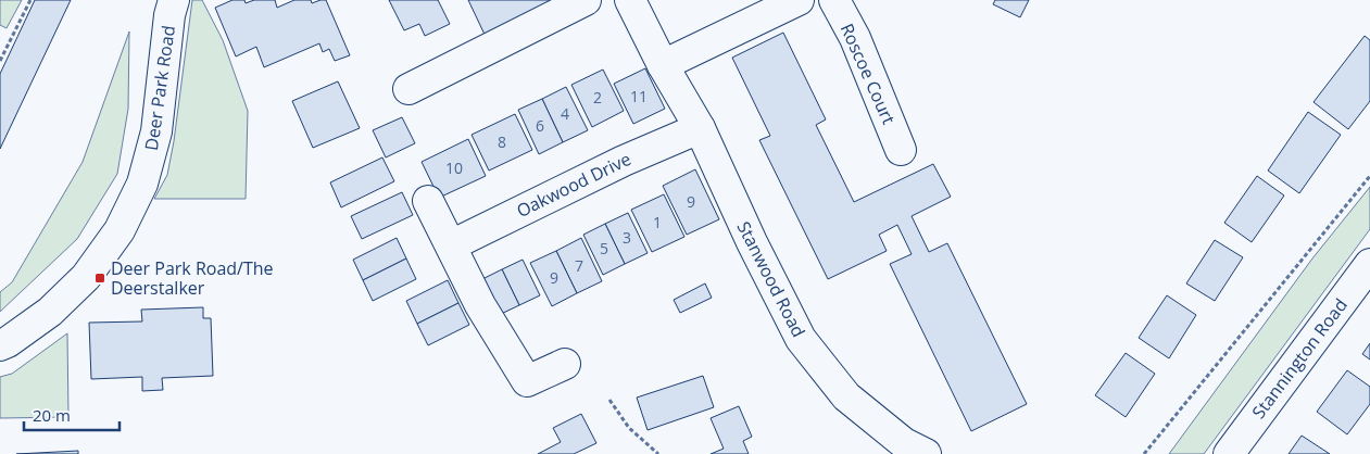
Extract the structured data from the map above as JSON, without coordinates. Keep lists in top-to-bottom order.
{
  "streets": {
    "street": [
      "Roscoe Court",
      "Deer Park Road",
      "Oakwood Drive",
      "Stanwood Road",
      "Stannington Road"
    ]
  },
  "crossings": [
    ["Oakwood Drive", "Stanwood Road"]
  ],
  "places": {
    "transit": ["Deer Park Road/The Deerstalker"]
  },
  "house_numbers": [
    "11",
    "2",
    "4",
    "6",
    "8",
    "10",
    "9",
    "1",
    "3",
    "5",
    "7",
    "9"
  ],
  "scale_bar": "20 m"
}
